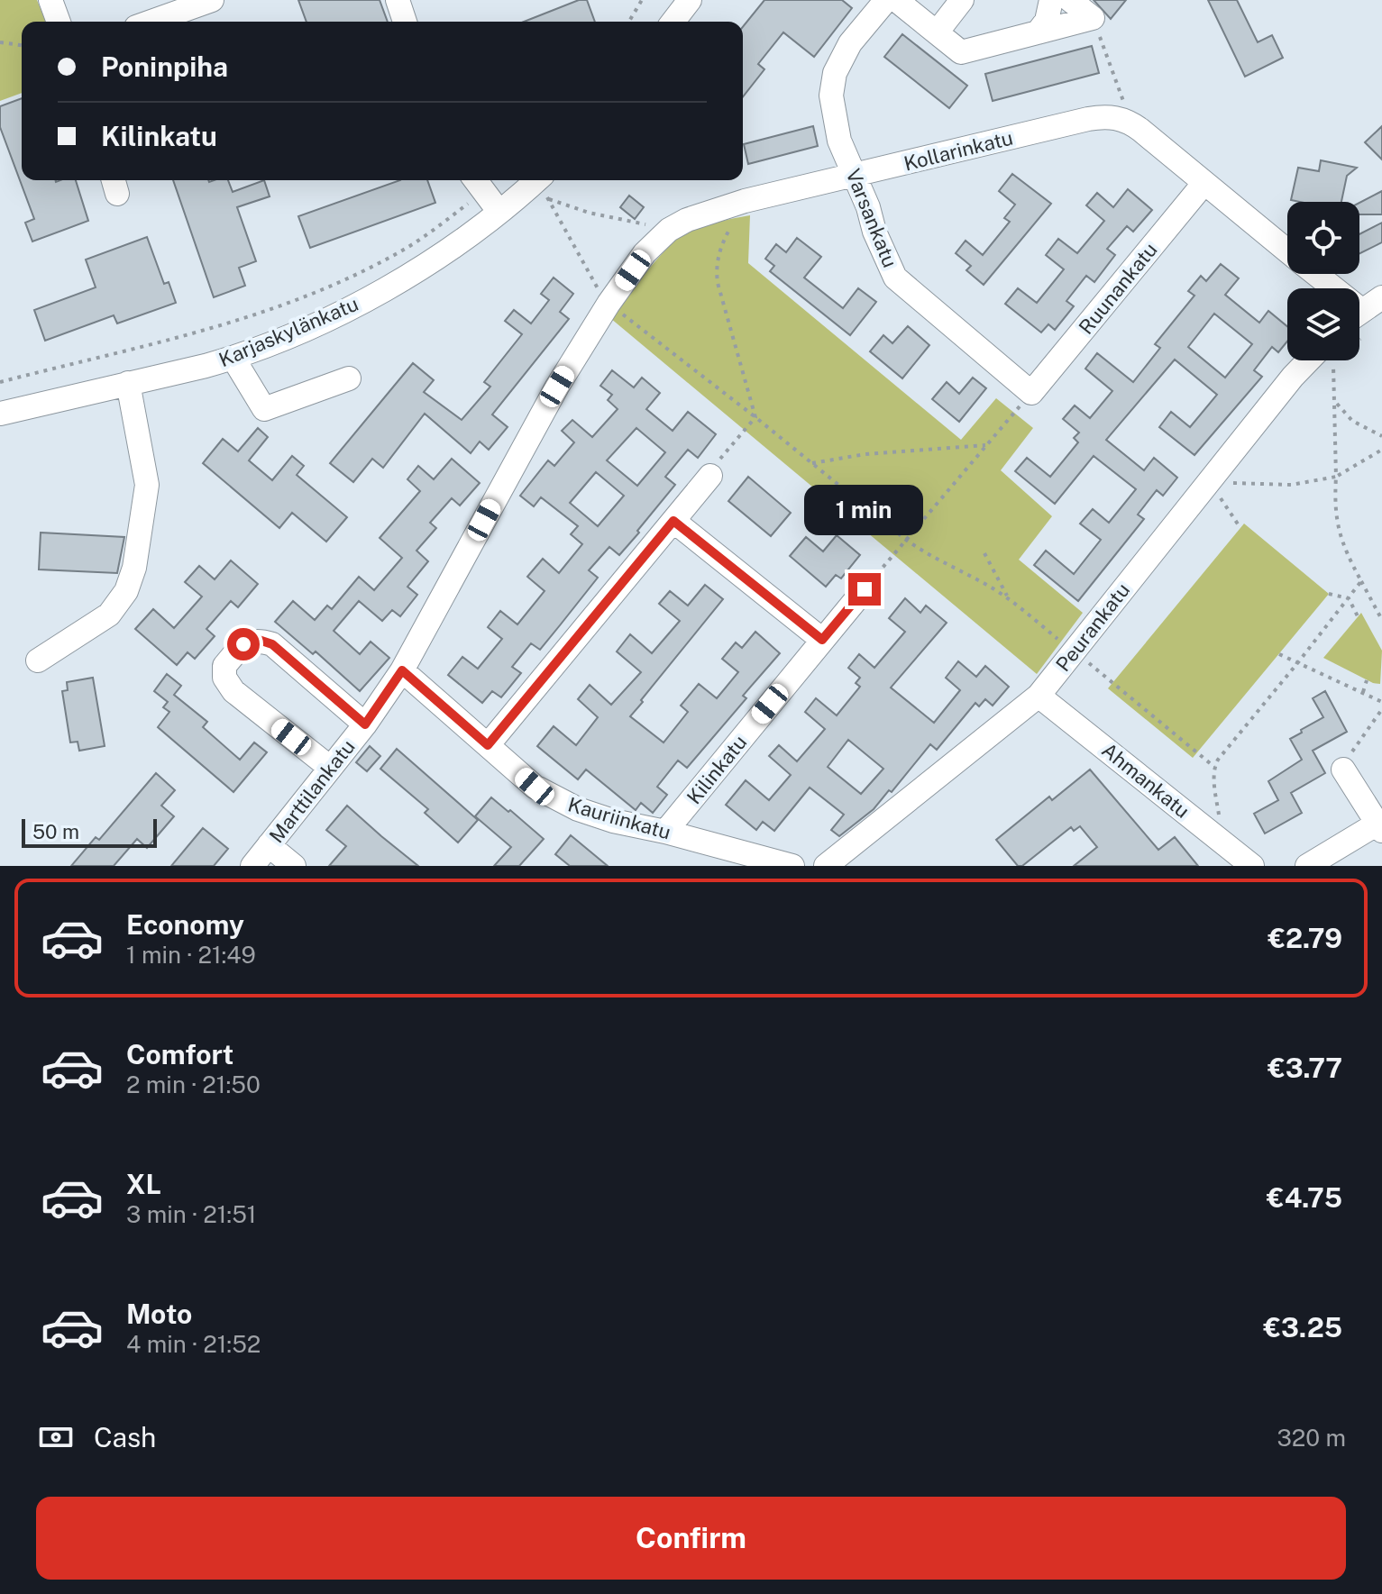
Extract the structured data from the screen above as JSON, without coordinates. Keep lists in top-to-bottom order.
{
  "streets": {
    "street": [
      "Kollarinkatu",
      "Varsankatu",
      "Ruunankatu",
      "Karjaskylänkatu",
      "Peurankatu",
      "Kilinkatu",
      "Ahmankatu",
      "Marttilankatu",
      "Kauriinkatu"
    ]
  },
  "crossings": [
    ["Kollarinkatu", "Varsankatu"],
    ["Kollarinkatu", "Marttilankatu"],
    ["Varsankatu", "Ruunankatu"],
    ["Peurankatu", "Ahmankatu"],
    ["Kilinkatu", "Kauriinkatu"],
    ["Marttilankatu", "Kauriinkatu"]
  ],
  "scale_bar": "50 m",
  "page": {
    "banner": ["Poninpiha", "Kilinkatu"],
    "bubble": "1 min",
    "scale": "50 m",
    "list": [
      {
        "name": "Economy",
        "note": "1 min · 21:49",
        "value": "€2.79"
      },
      {
        "name": "Comfort",
        "note": "2 min · 21:50",
        "value": "€3.77"
      },
      {
        "name": "XL",
        "note": "3 min · 21:51",
        "value": "€4.75"
      },
      {
        "name": "Moto",
        "note": "4 min · 21:52",
        "value": "€3.25"
      }
    ],
    "pay": ["Cash", "320 m"],
    "buttons": "Confirm"
  }
}
